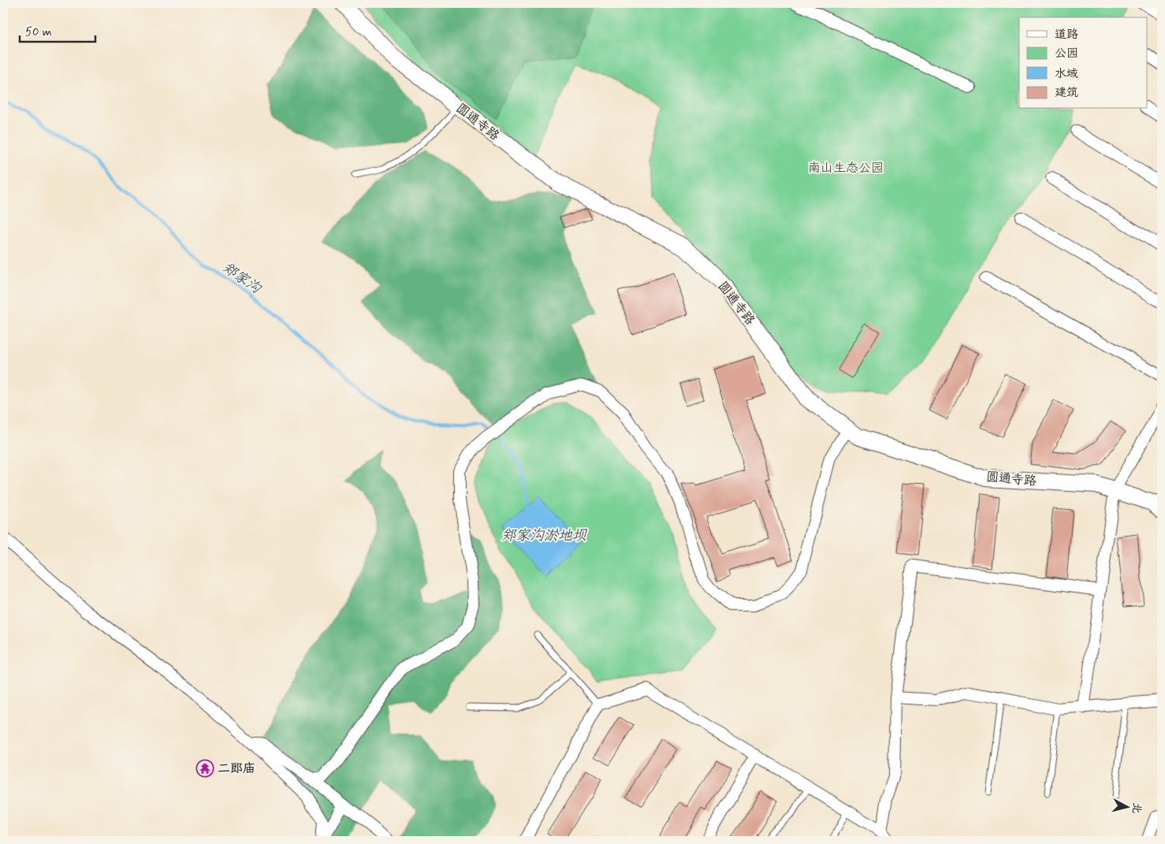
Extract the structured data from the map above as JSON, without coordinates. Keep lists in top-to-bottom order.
{
  "streets": {
    "street": ["圆通寺路"]
  },
  "water": ["郑家沟", "郑家沟淤地坝"],
  "parks": ["南山生态公园"],
  "places": {
    "temple": ["二郎庙"]
  },
  "legend": [
    "道路",
    "公园",
    "水域",
    "建筑"
  ],
  "scale_bar": "50 m",
  "north": "right"
}
